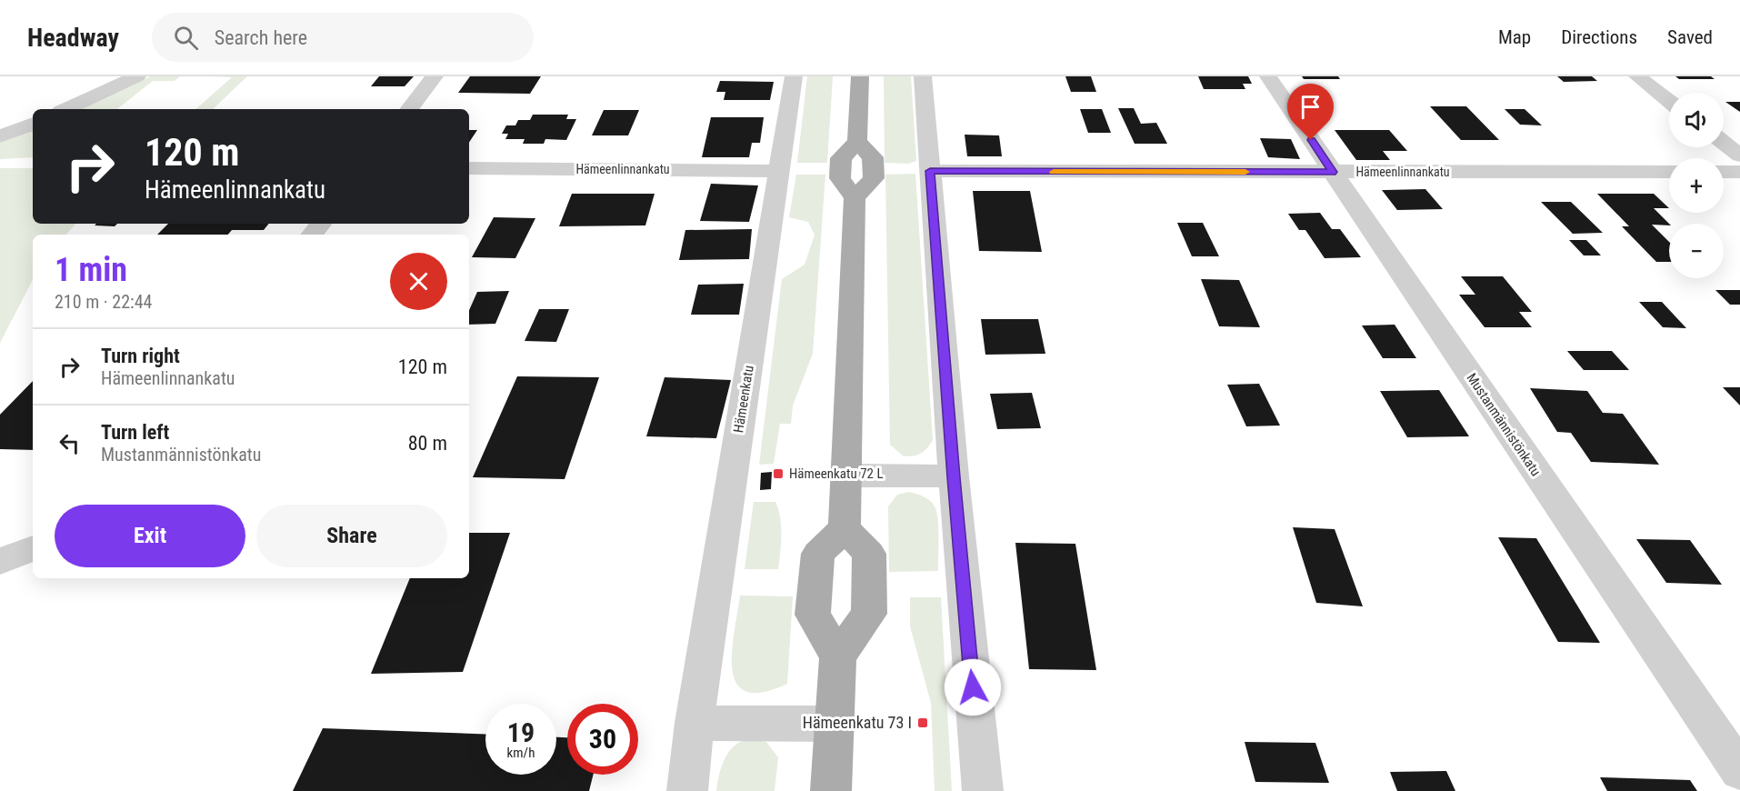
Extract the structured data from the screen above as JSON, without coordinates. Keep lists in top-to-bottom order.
{
  "streets": {
    "street": ["Hämeenlinnankatu", "Hämeenkatu", "Mustanmännistönkatu"]
  },
  "crossings": [
    ["Hämeenlinnankatu", "Hämeenkatu"],
    ["Hämeenlinnankatu", "Mustanmännistönkatu"]
  ],
  "places": {
    "transit": ["Hämeenkatu 72 L", "Hämeenkatu 73 I"]
  },
  "page": {
    "header": "Headway",
    "search": "Search here",
    "nav": ["Map", "Directions", "Saved"],
    "map_buttons": ["+", "−"],
    "turn": ["120 m", "Hämeenlinnankatu"],
    "heading": ["1 min", "210 m · 22:44"],
    "list": [
      {
        "name": "Turn right",
        "note": "Hämeenlinnankatu",
        "value": "120 m"
      },
      {
        "name": "Turn left",
        "note": "Mustanmännistönkatu",
        "value": "80 m"
      }
    ],
    "buttons": ["Exit", "Share"],
    "speed": "19 km/h",
    "limit": "30"
  }
}
